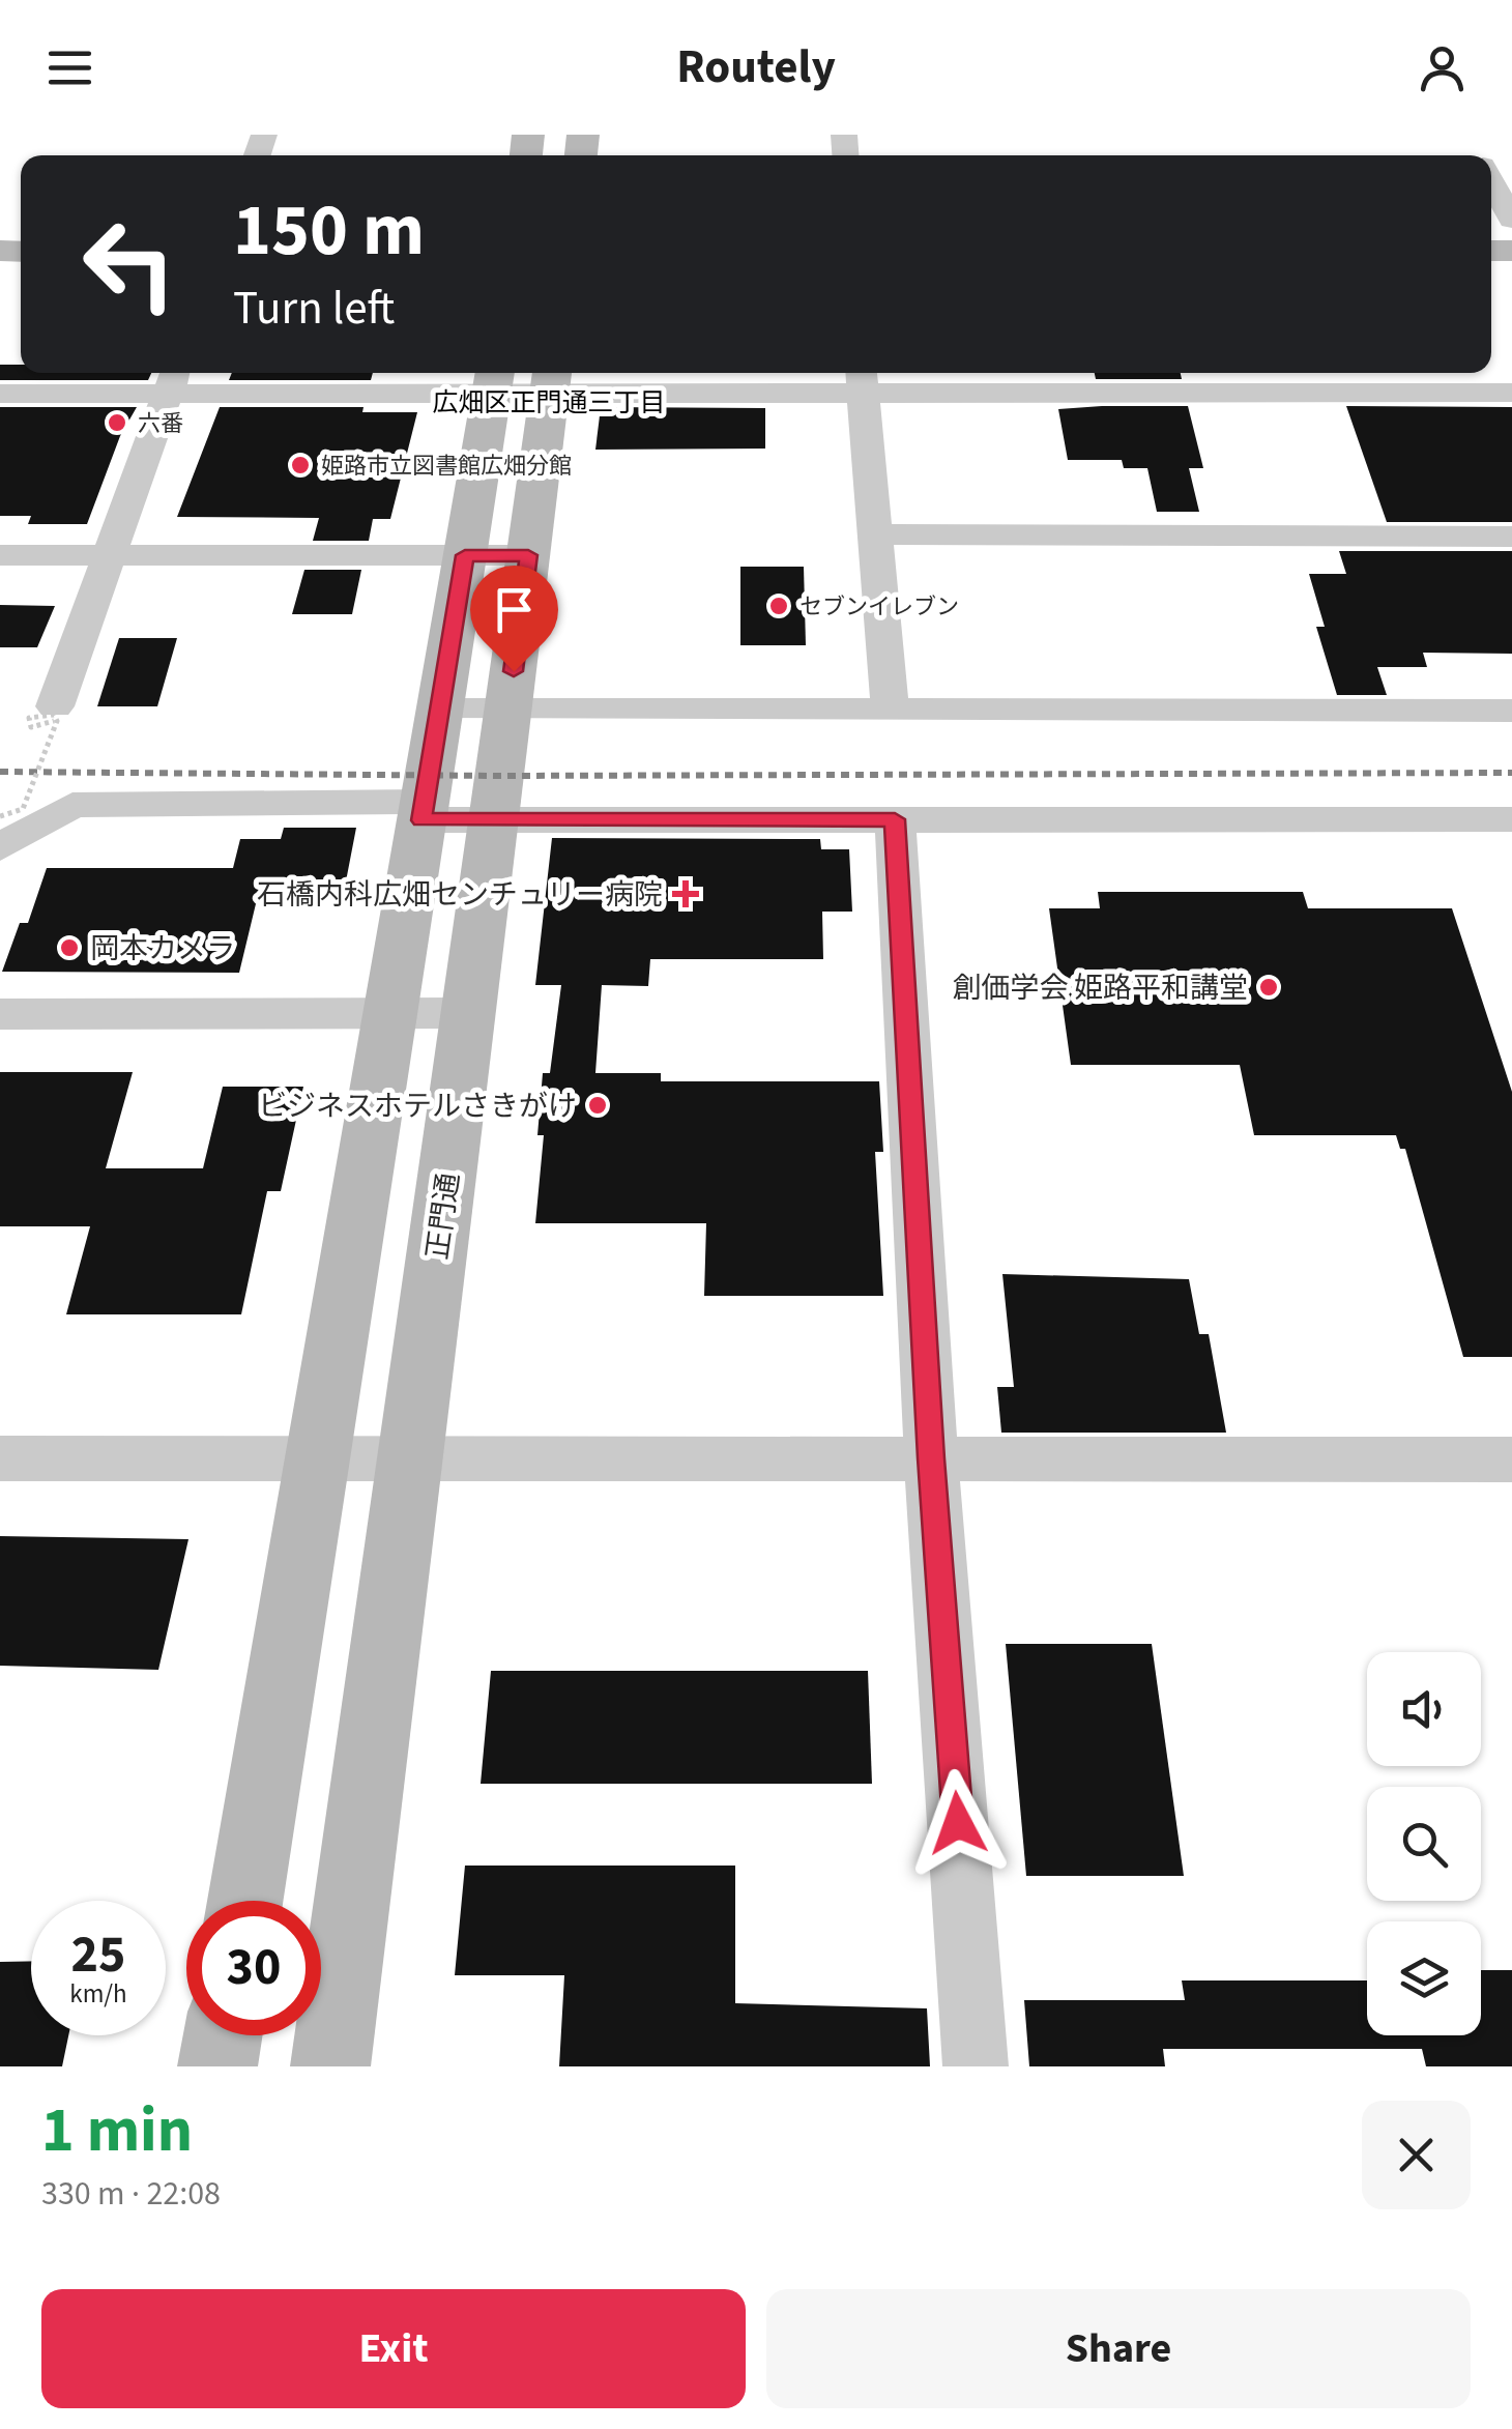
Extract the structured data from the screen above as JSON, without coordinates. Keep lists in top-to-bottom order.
{
  "streets": {
    "street": ["正門通"]
  },
  "districts": ["広畑区正門通三丁目"],
  "places": {
    "other": [
      "六番",
      "姫路市立図書館広畑分館",
      "セブンイレブン",
      "岡本カメラ",
      "創価学会 姫路平和講堂",
      "ビジネスホテルさきがけ"
    ],
    "health": ["石橋内科広畑センチュリー病院"]
  },
  "page": {
    "header": "Routely",
    "turn": ["150 m", "Turn left"],
    "speed": "25 km/h",
    "limit": "30",
    "heading": ["1 min", "330 m · 22:08"],
    "buttons": ["Exit", "Share"]
  }
}
